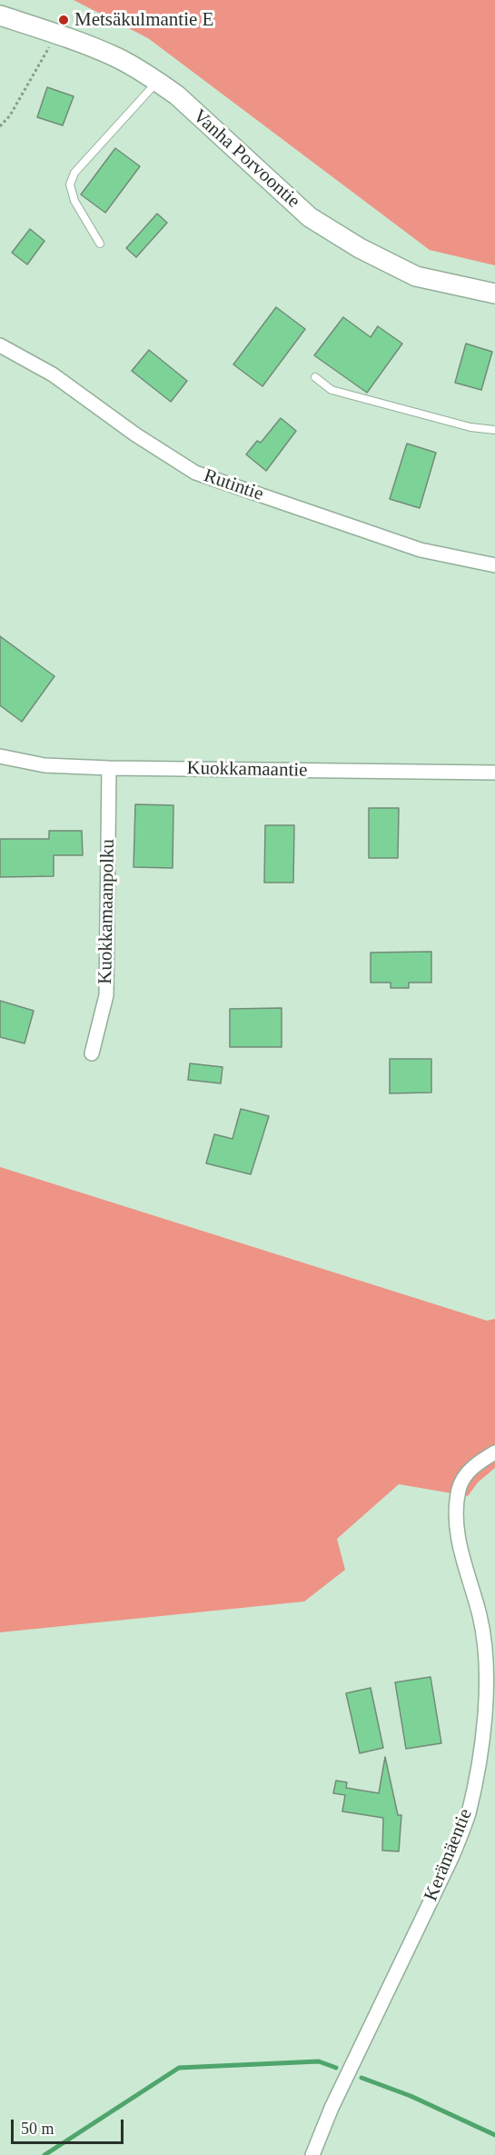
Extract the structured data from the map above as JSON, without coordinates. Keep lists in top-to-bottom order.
{
  "streets": {
    "main road": ["Vanha Porvoontie"],
    "street": [
      "Rutintie",
      "Kuokkamaantie",
      "Kuokkamaanpolku",
      "Kerämäentie"
    ]
  },
  "crossings": [
    ["Kuokkamaantie", "Kuokkamaanpolku"]
  ],
  "places": ["Metsäkulmantie E"],
  "scale_bar": "50 m"
}
